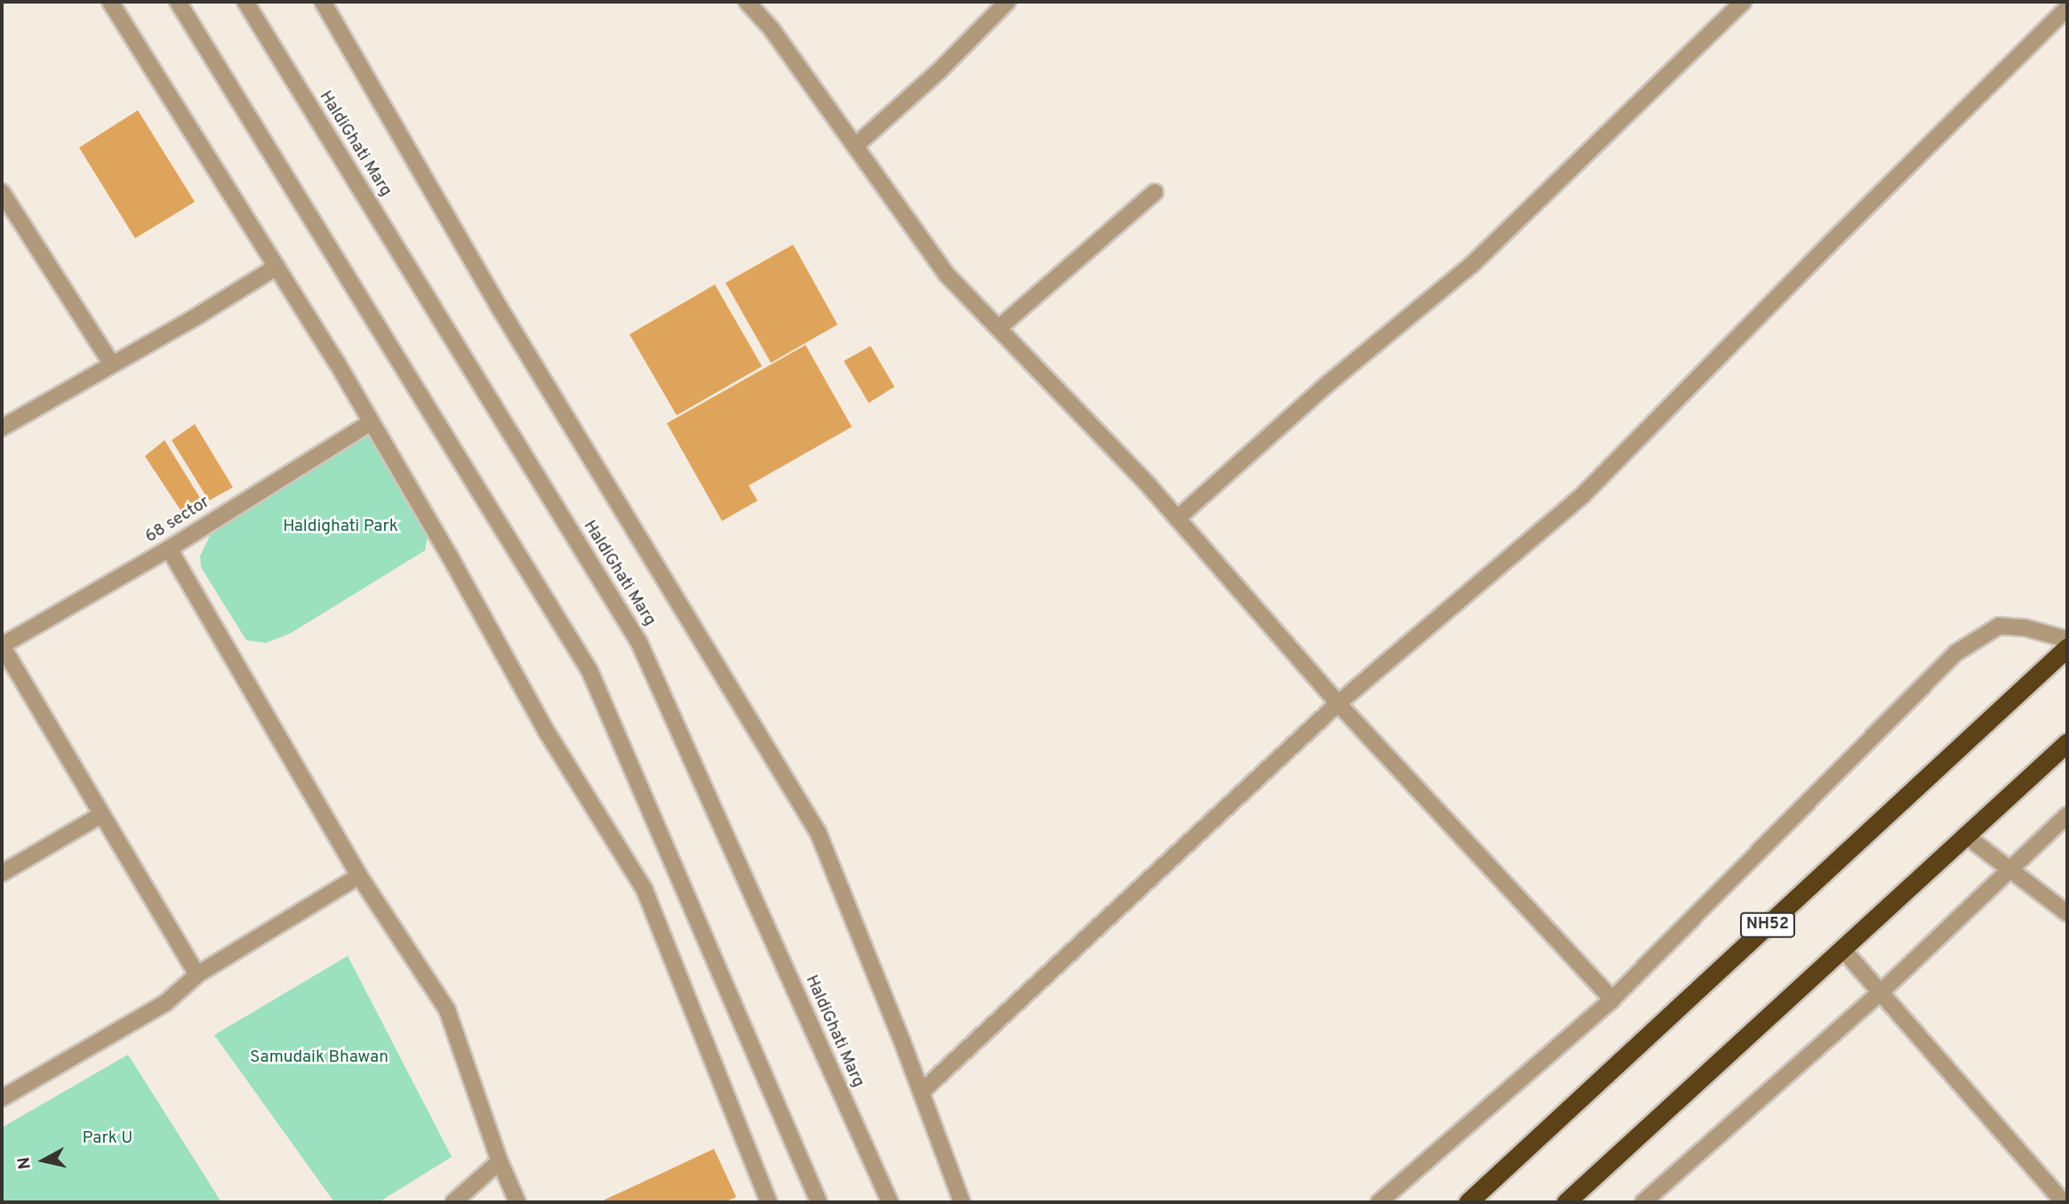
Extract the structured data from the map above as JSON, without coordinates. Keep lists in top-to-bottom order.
{
  "streets": {
    "highway": ["NH52"],
    "street": ["HaldiGhati Marg", "68 sector"]
  },
  "parks": ["Haldighati Park", "Samudaik Bhawan", "Park U"],
  "north": "left"
}
